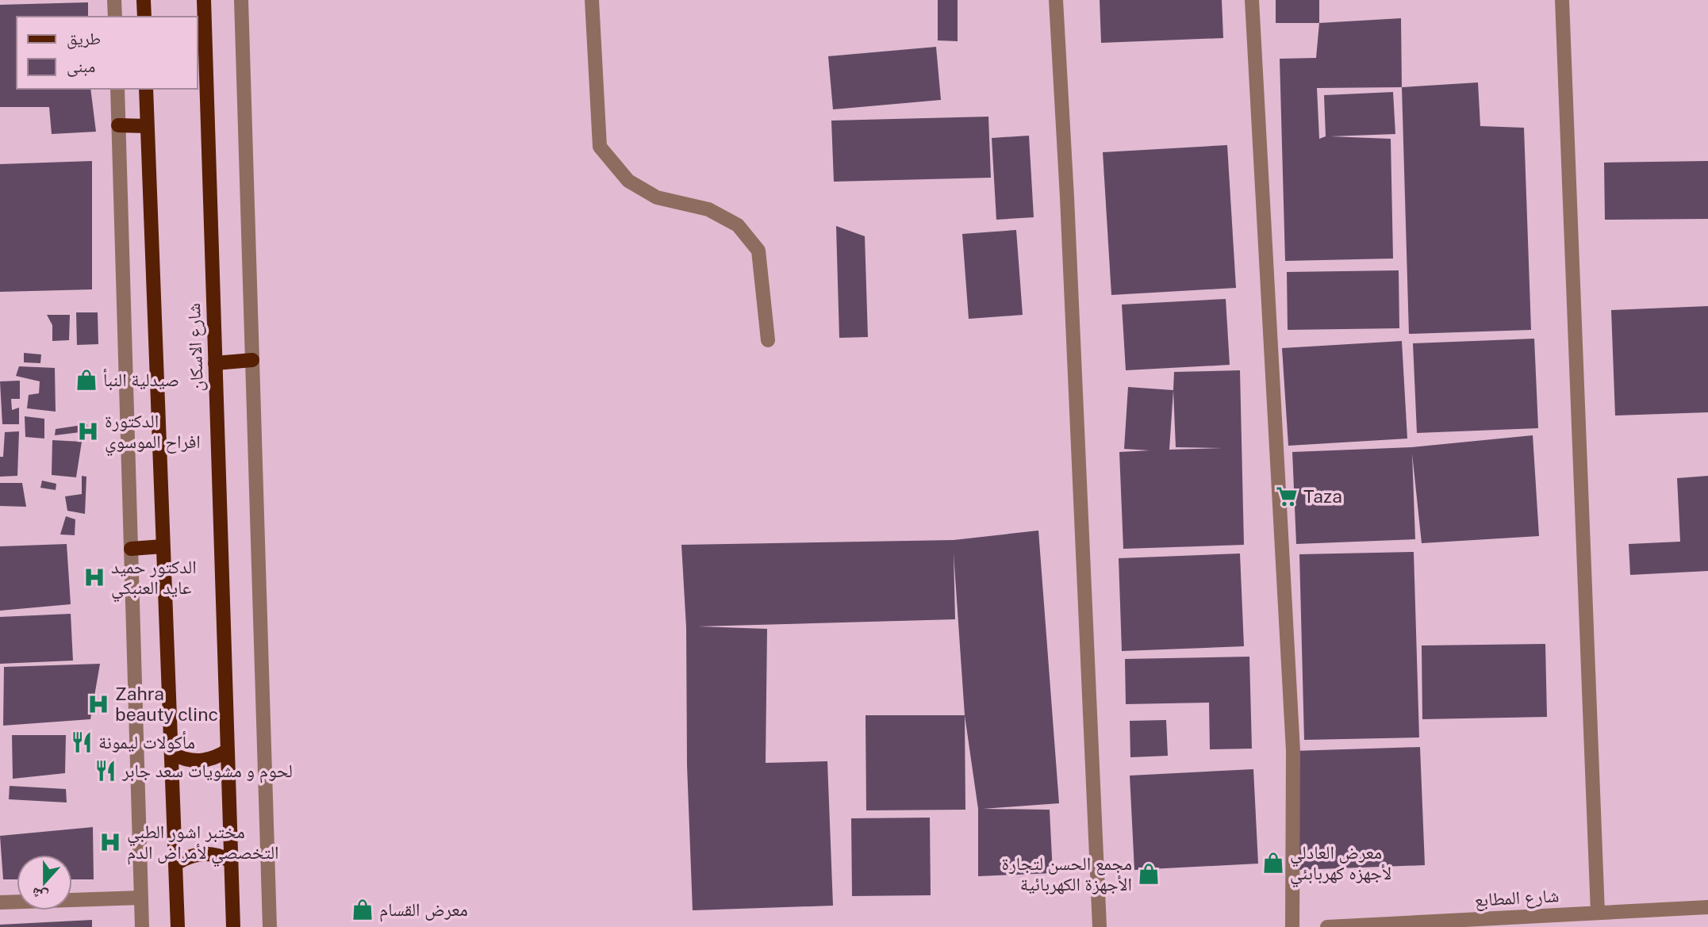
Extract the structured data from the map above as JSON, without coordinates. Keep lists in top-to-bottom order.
{
  "streets": {
    "main road": ["شارع الاسكان"],
    "street": ["شارع المطابع"]
  },
  "places": {
    "shop": [
      "صيدلية النبأ",
      "معرض العادلي لأجهزه كهربابئي",
      "مجمع الحسن لتجارة الأجهزة الكهربائية",
      "معرض القسام"
    ],
    "hospital": [
      "الدكتورة افراح الموسوي",
      "الدكتور حميد عايد العنبكي",
      "Zahra beauty clinc",
      "مختبر اشور الطبي التخصصي لأمراض الدم"
    ],
    "supermarket": ["Taza"],
    "restaurant": ["مأكولات ليمونة", "لحوم و مشويات سعد جابر"]
  },
  "legend": ["طريق", "مبنى"],
  "north": "bottom"
}
